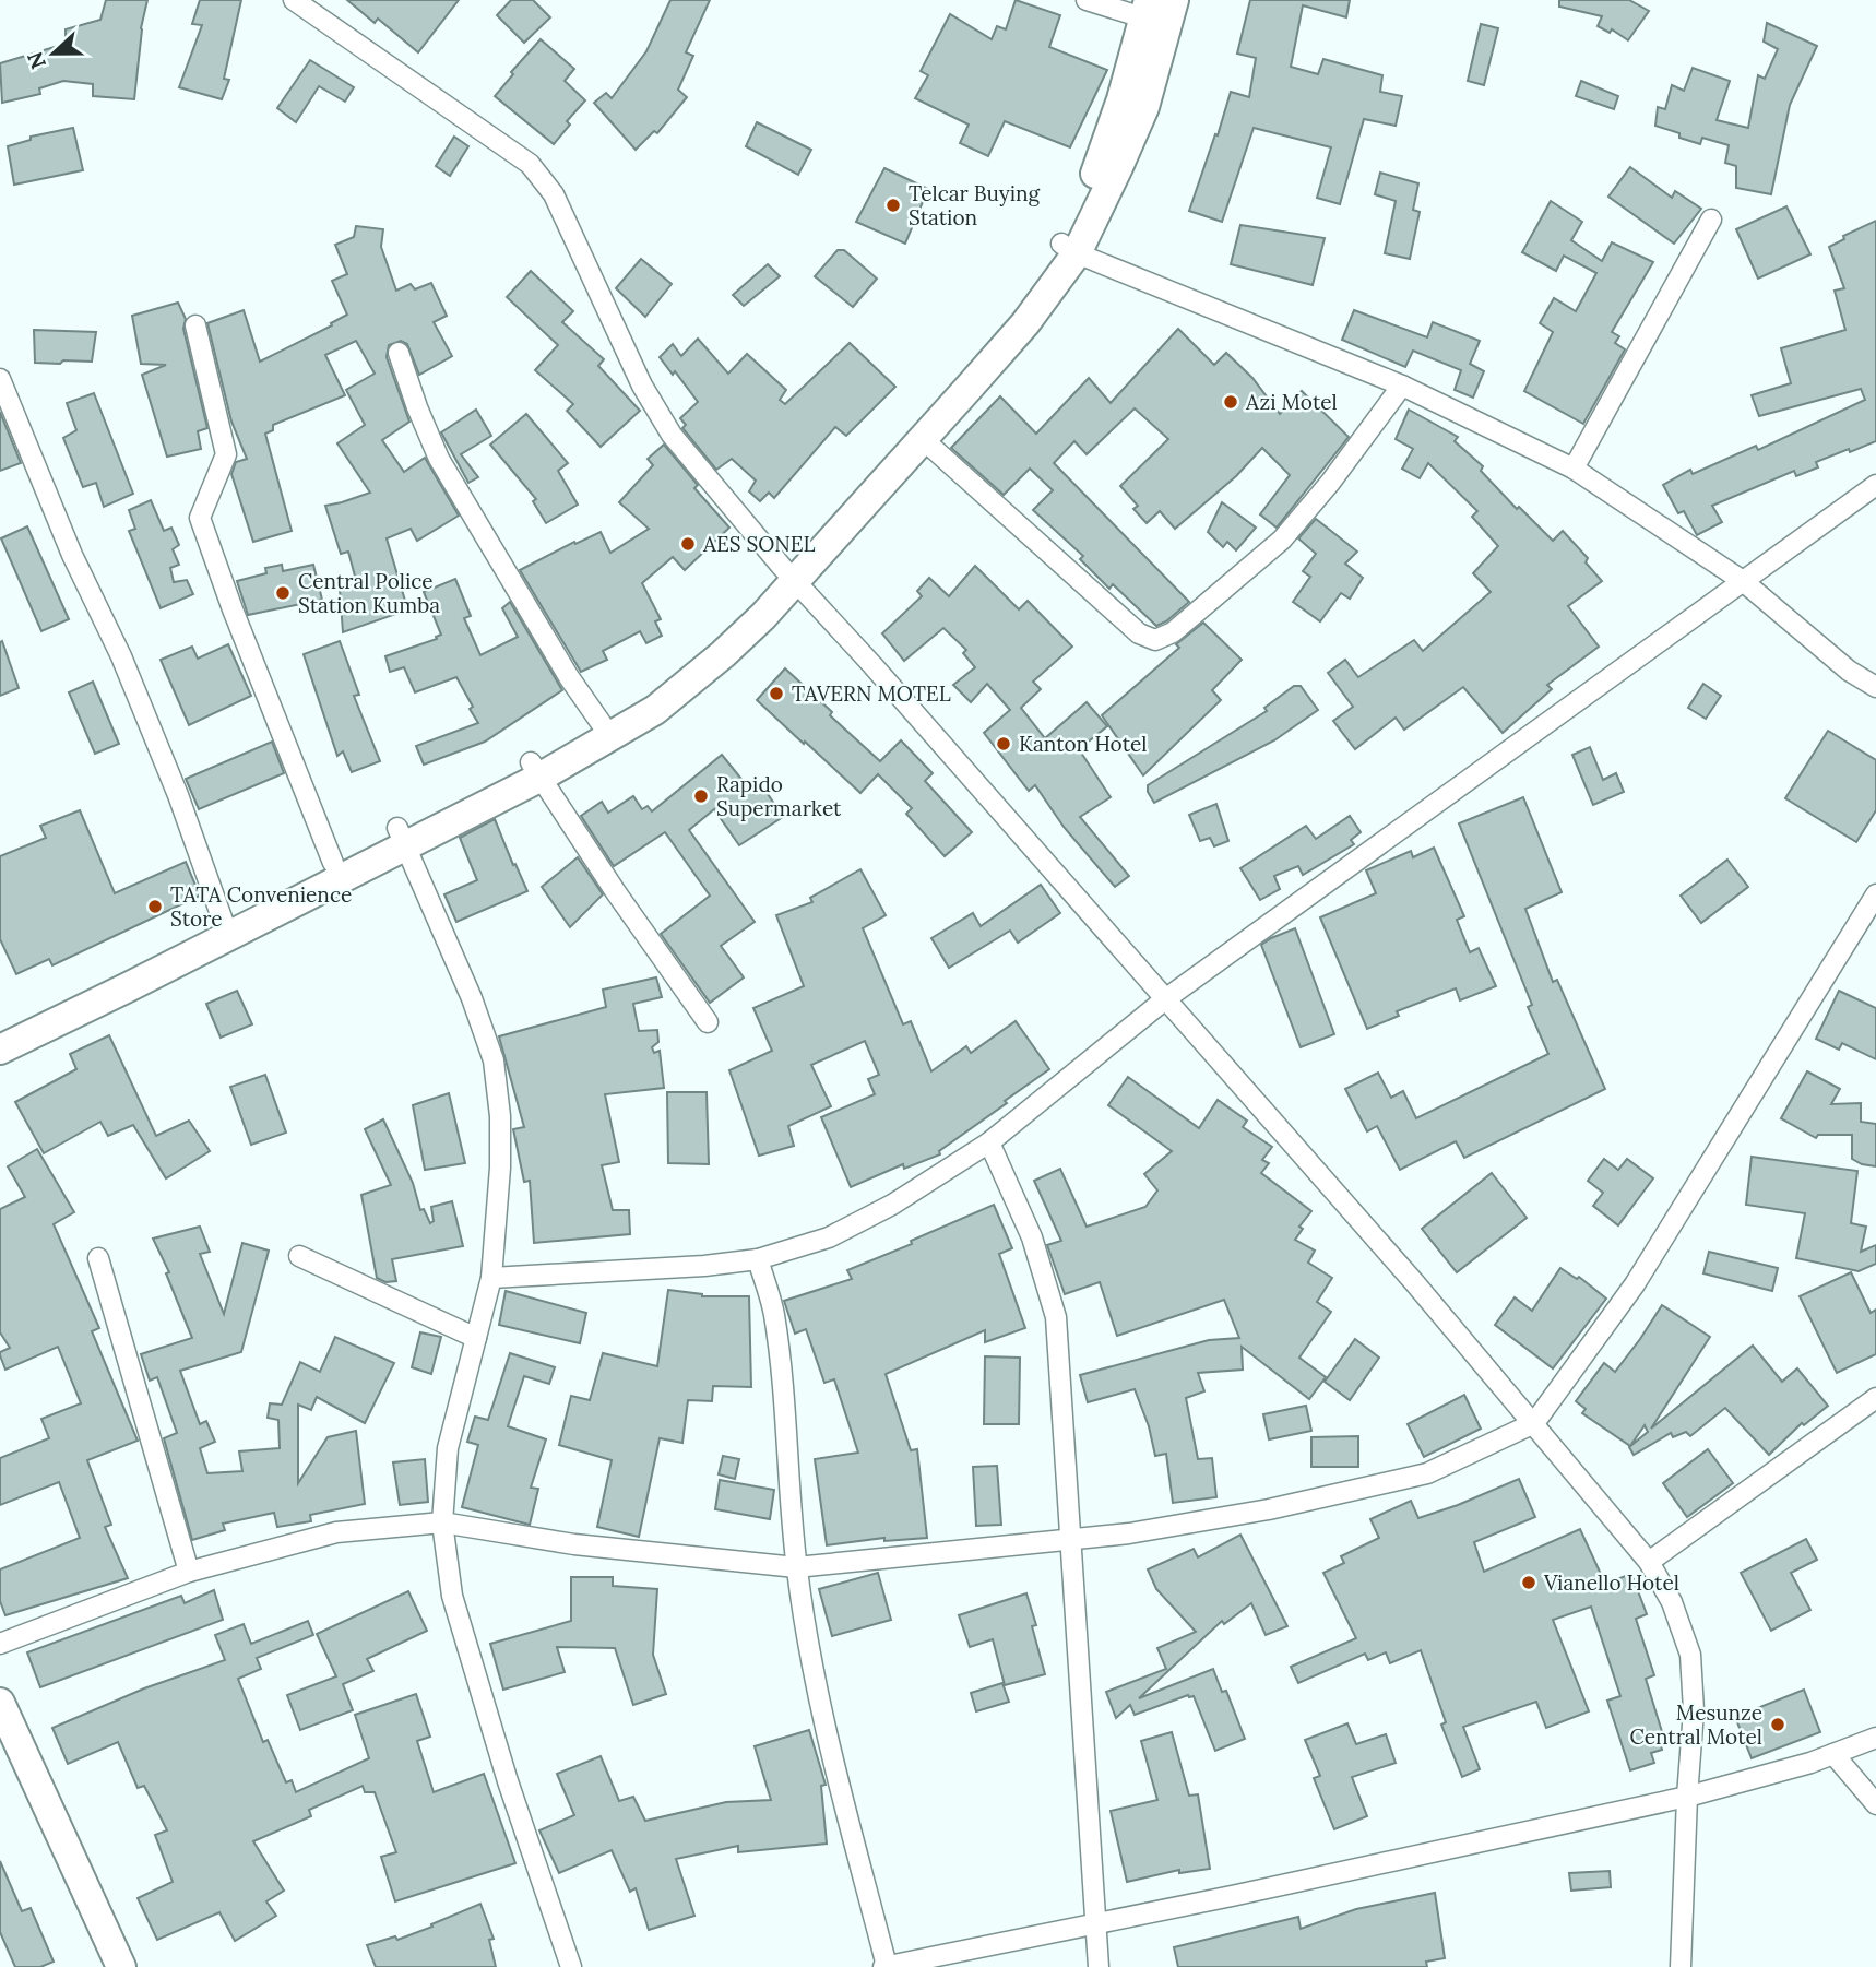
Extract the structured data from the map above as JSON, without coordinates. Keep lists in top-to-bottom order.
{
  "places": [
    "Telcar Buying Station",
    "Azi Motel",
    "AES SONEL",
    "Central Police Station Kumba",
    "TAVERN MOTEL",
    "Kanton Hotel",
    "Rapido Supermarket",
    "TATA Convenience Store",
    "Vianello Hotel",
    "Mesunze Central Motel"
  ],
  "north": "left"
}
